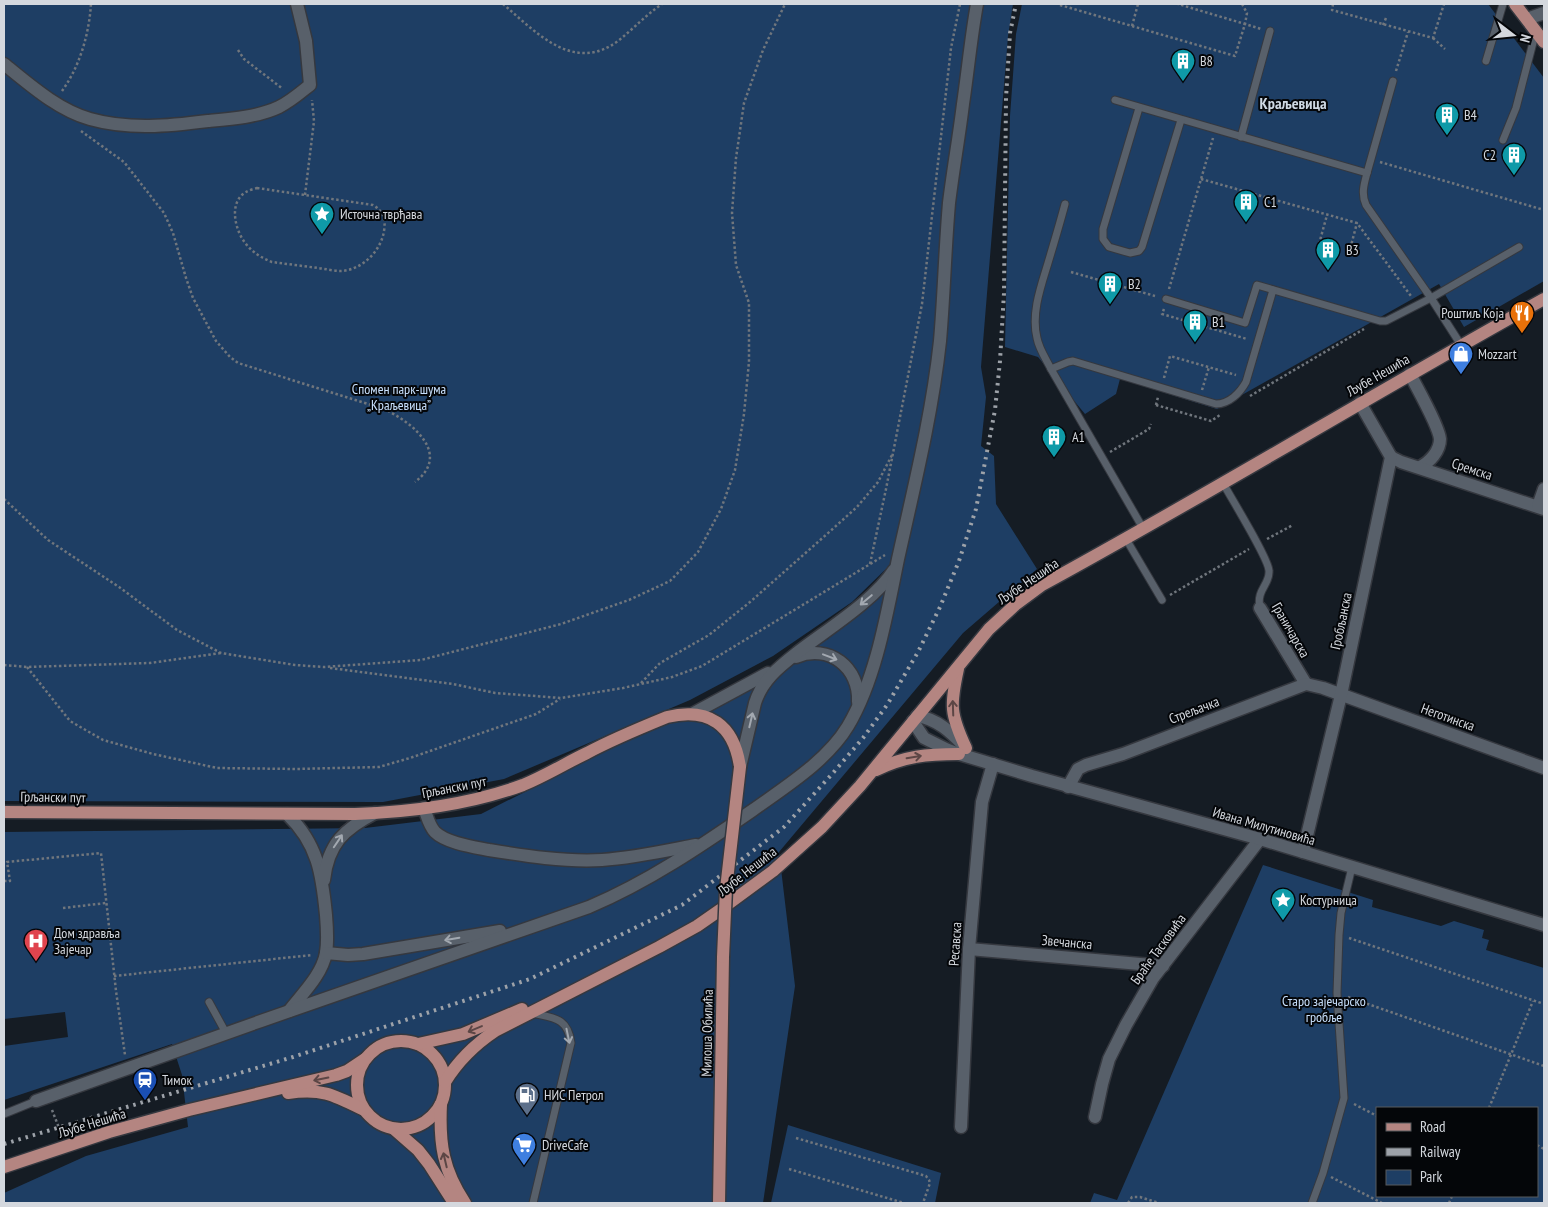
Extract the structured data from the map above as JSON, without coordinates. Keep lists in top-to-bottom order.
{
  "streets": {
    "main road": ["Љубе Нешића", "Грљански пут", "Милоша Обилића"],
    "street": [
      "Сремска",
      "Гробљанска",
      "Граничарска",
      "Стрељачка",
      "Неготинска",
      "Ивана Милутиновића",
      "Звечанска",
      "Ресавска",
      "Браће Тасковића"
    ]
  },
  "crossings": [
    ["Љубе Нешића", "Граничарска"],
    ["Љубе Нешића", "Ивана Милутиновића"],
    ["Сремска", "Гробљанска"],
    ["Гробљанска", "Неготинска"],
    ["Гробљанска", "Ивана Милутиновића"],
    ["Граничарска", "Стрељачка"],
    ["Стрељачка", "Ивана Милутиновића"],
    ["Грљански пут", "Милоша Обилића"],
    ["Ивана Милутиновића", "Ресавска"],
    ["Ивана Милутиновића", "Браће Тасковића"],
    ["Звечанска", "Ресавска"],
    ["Звечанска", "Браће Тасковића"]
  ],
  "districts": ["Краљевица"],
  "parks": ["Спомен парк-шума „Краљевица”", "Старо зајечарско гробље"],
  "places": {
    "building": [
      "B8",
      "B4",
      "C2",
      "C1",
      "B3",
      "B2",
      "B1",
      "A1"
    ],
    "place": ["Источна тврђава", "Костурница"],
    "restaurant": ["Роштиљ Која"],
    "shop": ["Mozzart"],
    "hospital": ["Дом здравља Зајечар"],
    "station": ["Тимок"],
    "fuel station": ["НИС Петрол"],
    "supermarket": ["DriveCafe"]
  },
  "legend": ["Road", "Railway", "Park"],
  "north": "right"
}
